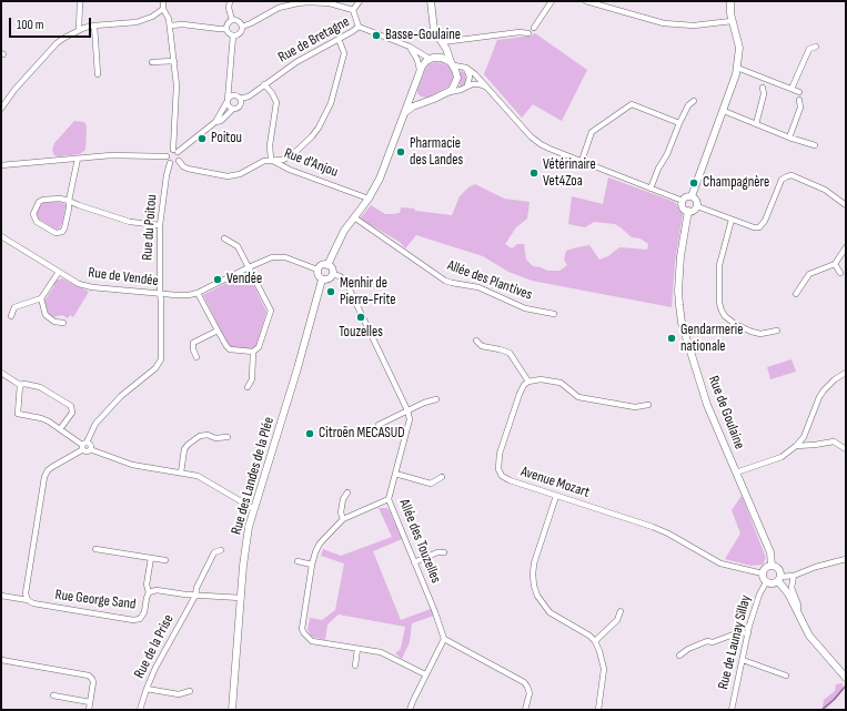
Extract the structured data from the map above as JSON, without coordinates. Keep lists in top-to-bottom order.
{
  "streets": {
    "street": [
      "Rue de Bretagne",
      "Rue d'Anjou",
      "Rue du Poitou",
      "Rue de Vendée",
      "Allée des Plantives",
      "Rue de Goulaine",
      "Rue des Landes de la Plée",
      "Avenue Mozart",
      "Allée des Touzelles",
      "Rue George Sand",
      "Rue de Launay Sillay",
      "Rue de la Prise"
    ]
  },
  "crossings": [
    ["Rue de Bretagne", "Rue d'Anjou"],
    ["Rue du Poitou", "Rue de Vendée"],
    ["Rue de Vendée", "Rue des Landes de la Plée"],
    ["Rue de Goulaine", "Avenue Mozart"],
    ["Rue de Goulaine", "Rue de Launay Sillay"],
    ["Avenue Mozart", "Rue de Launay Sillay"],
    ["Rue George Sand", "Rue de la Prise"]
  ],
  "places": [
    "Basse-Goulaine",
    "Poitou",
    "Pharmacie des Landes",
    "Vétérinaire Vet4Zoa",
    "Champagnère",
    "Vendée",
    "Menhir de Pierre-Frite",
    "Touzelles",
    "Gendarmerie nationale",
    "Citroën MECASUD"
  ],
  "scale_bar": "100 m"
}
